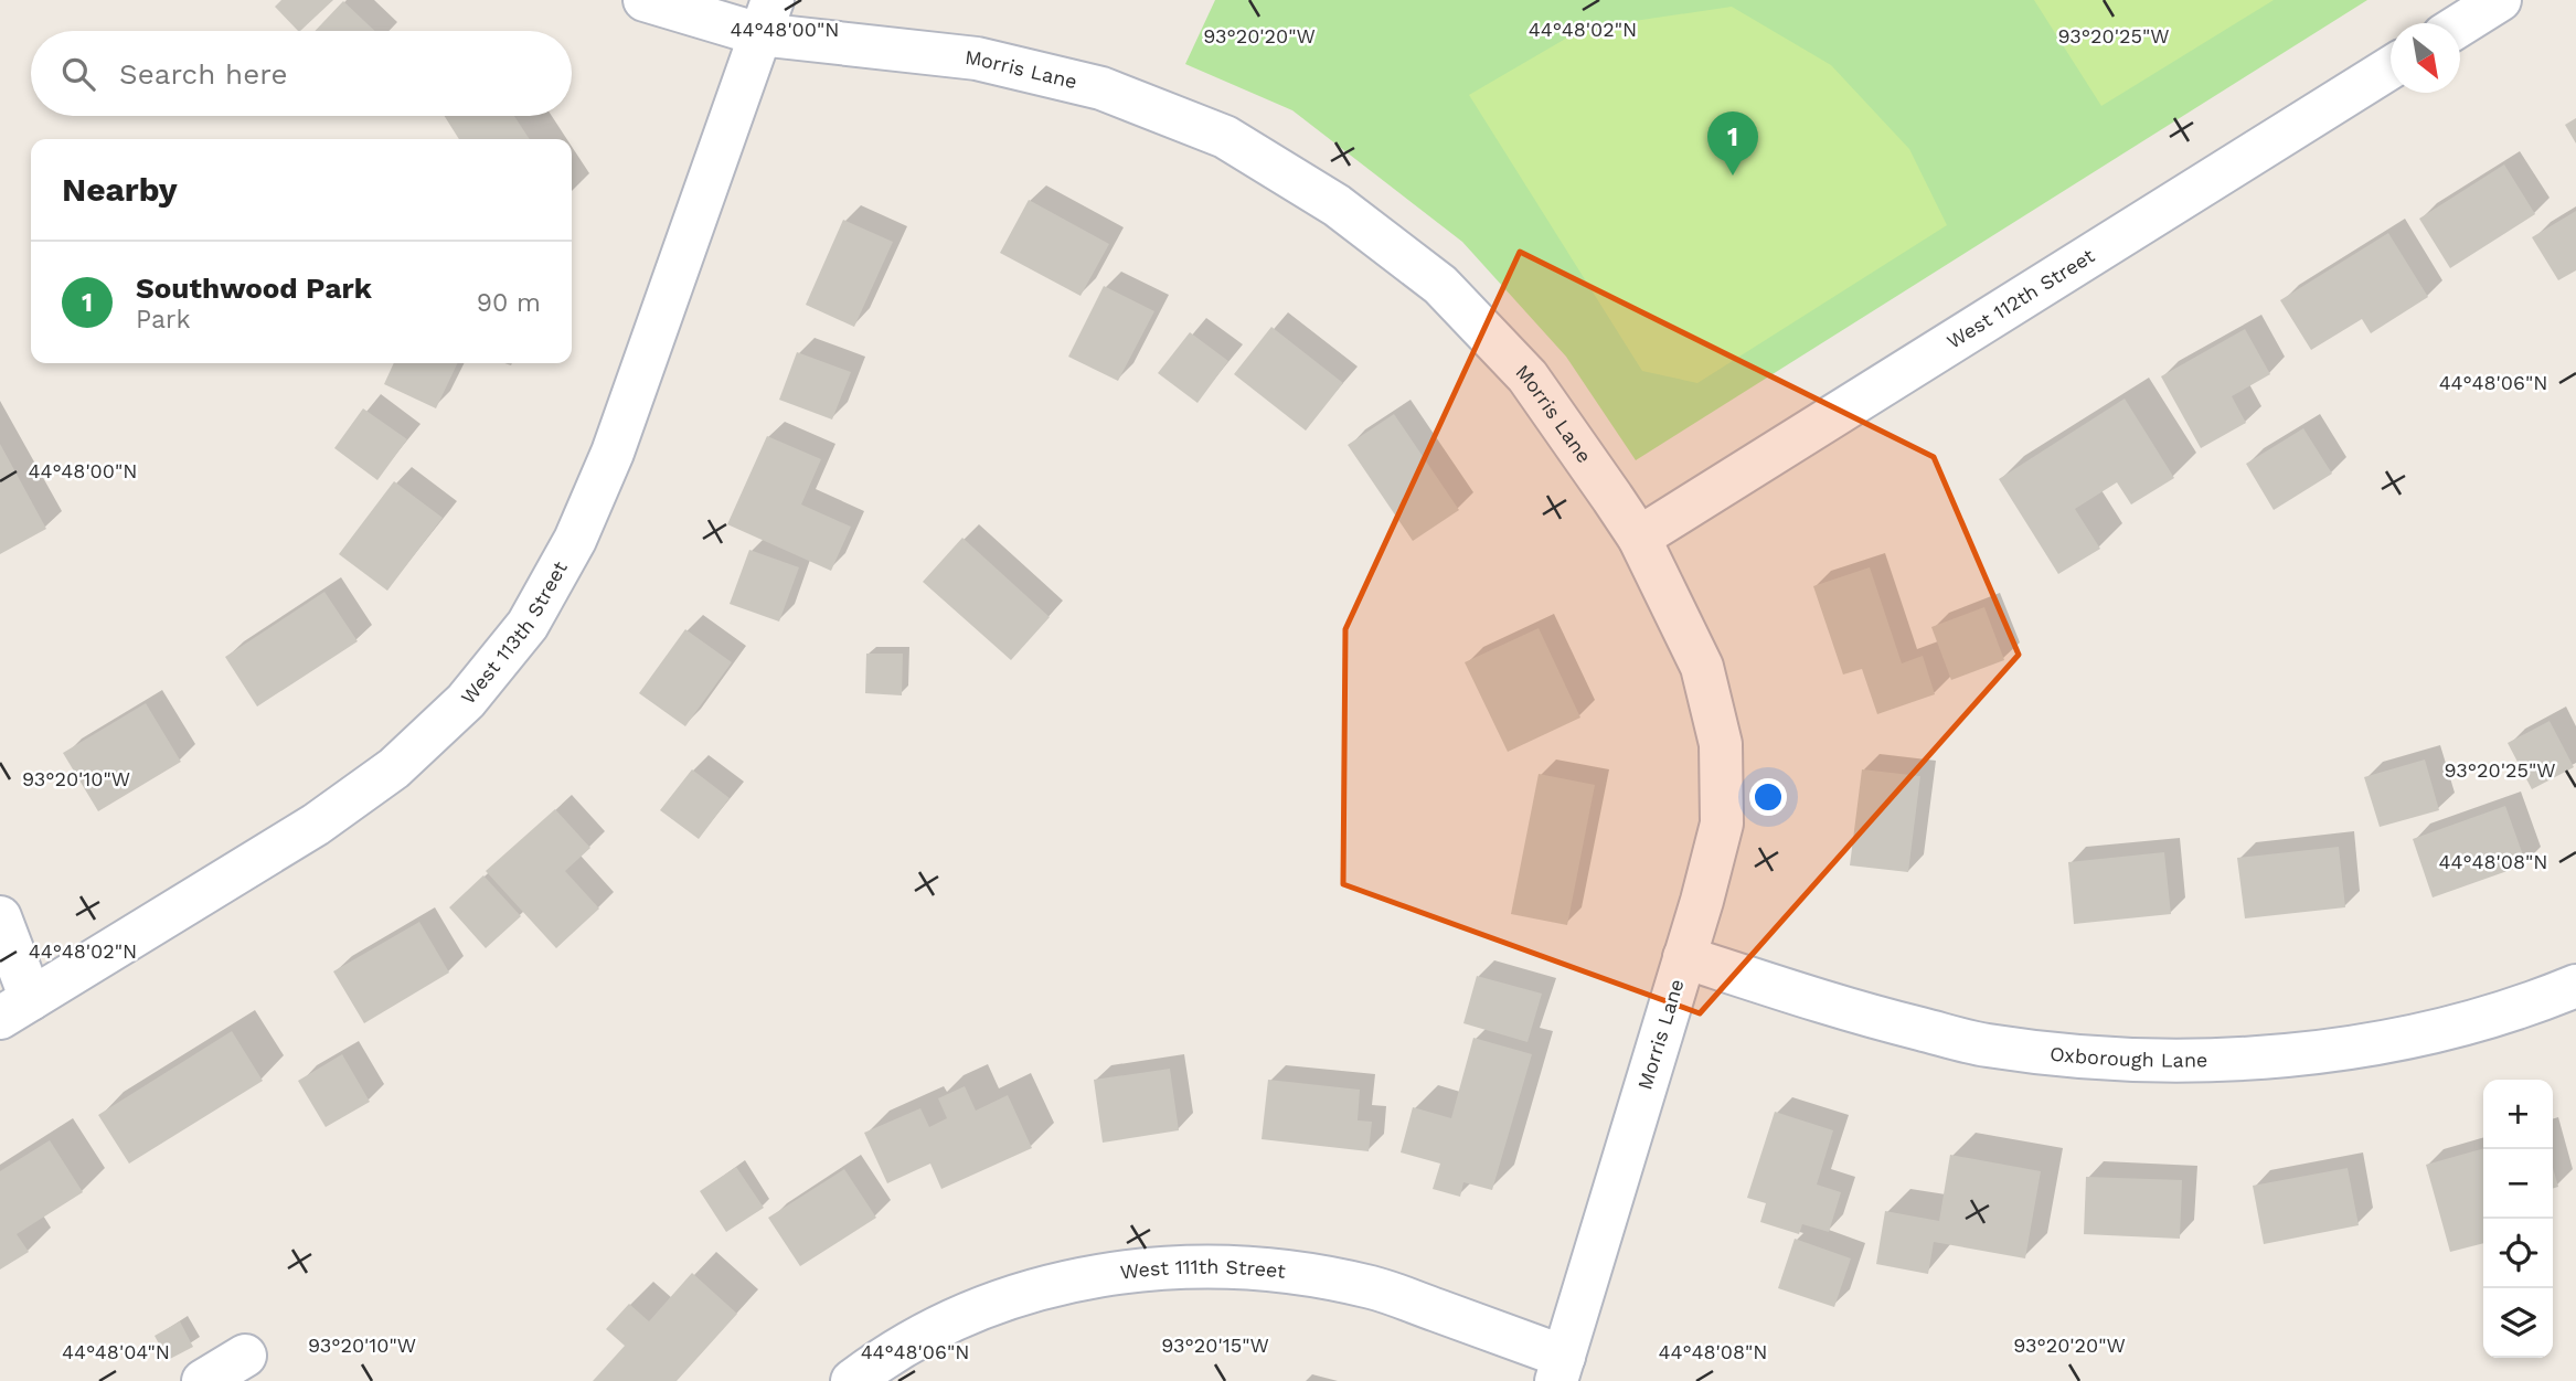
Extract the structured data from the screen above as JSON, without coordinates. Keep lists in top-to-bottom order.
{
  "streets": {
    "street": [
      "Morris Lane",
      "West 112th Street",
      "West 113th Street",
      "Oxborough Lane",
      "West 111th Street"
    ]
  },
  "crossings": [
    ["Morris Lane", "West 112th Street"],
    ["Morris Lane", "West 113th Street"],
    ["Morris Lane", "Oxborough Lane"],
    ["Morris Lane", "West 111th Street"]
  ],
  "north": "bottom right",
  "page": {
    "search": "Search here",
    "pins": "1",
    "heading": "Nearby",
    "list": [
      {
        "mark": "1",
        "name": "Southwood Park",
        "note": "Park",
        "value": "90 m"
      }
    ],
    "map_buttons": ["+", "−"]
  },
  "coordinates": [
    "44°48'00\"N",
    "44°48'02\"N",
    "93°20'20\"W",
    "93°20'25\"W",
    "44°48'06\"N",
    "93°20'10\"W",
    "44°48'08\"N",
    "93°20'15\"W",
    "44°48'04\"N"
  ]
}
